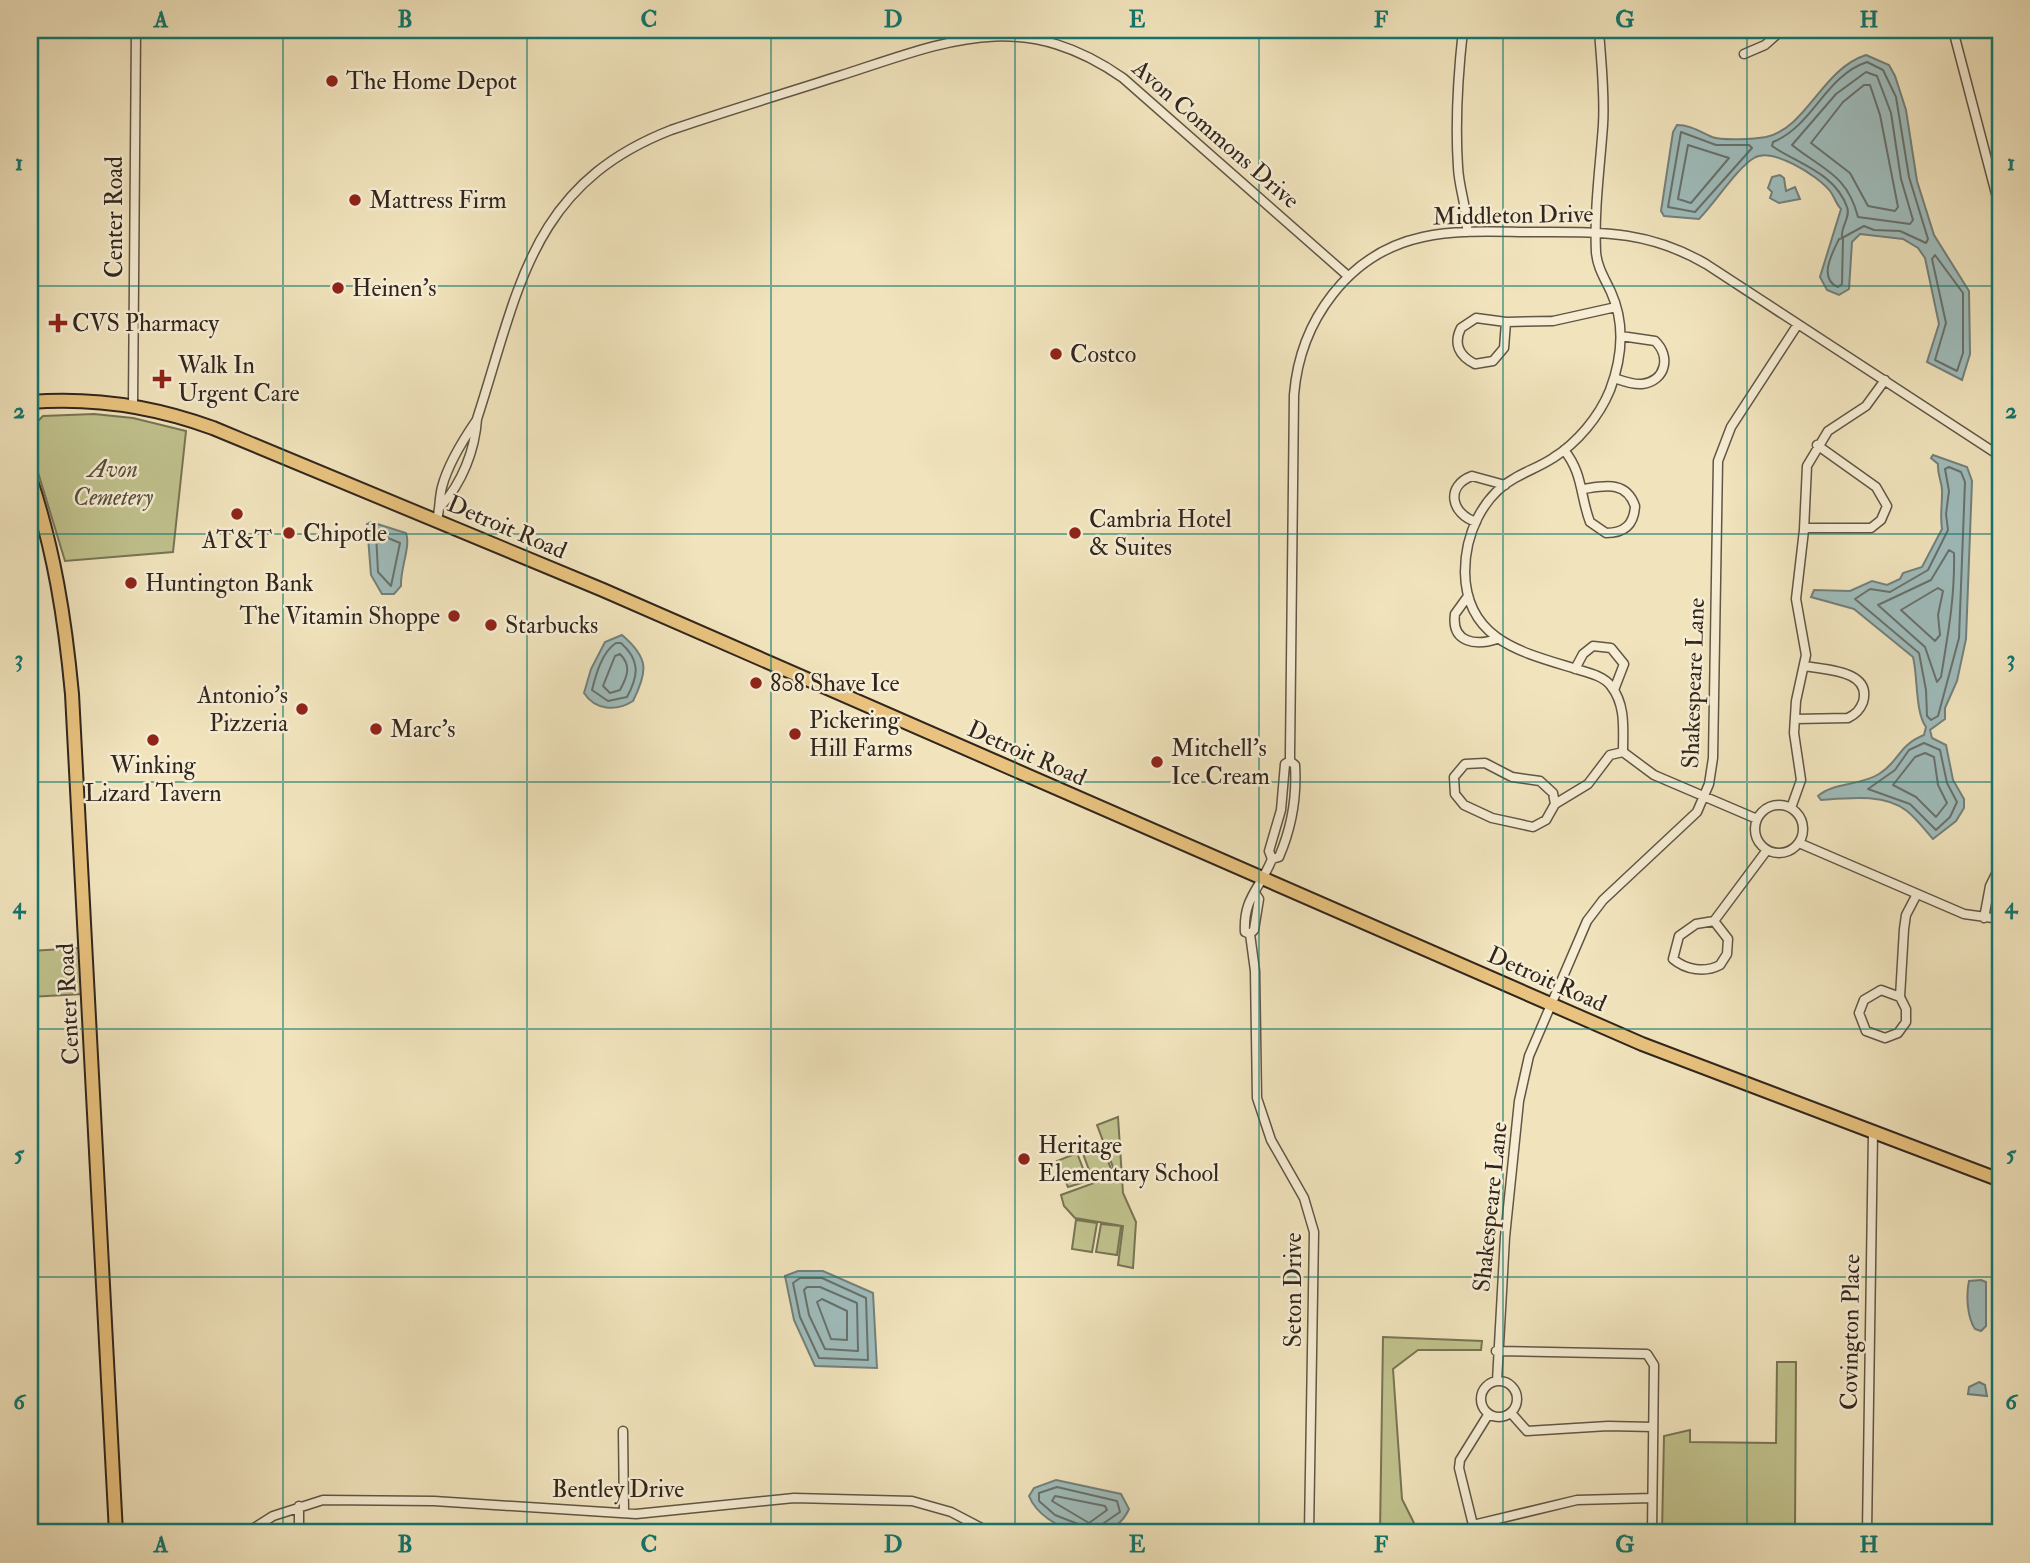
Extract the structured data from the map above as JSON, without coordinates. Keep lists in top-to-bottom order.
{
  "streets": {
    "main road": ["Center Road", "Detroit Road"],
    "street": [
      "Avon Commons Drive",
      "Middleton Drive",
      "Shakespeare Lane",
      "Seton Drive",
      "Covington Place",
      "Bentley Drive"
    ]
  },
  "crossings": [
    ["Avon Commons Drive", "Middleton Drive"],
    ["Avon Commons Drive", "Detroit Road"],
    ["Middleton Drive", "Detroit Road"],
    ["Middleton Drive", "Shakespeare Lane"],
    ["Middleton Drive", "Seton Drive"],
    ["Center Road", "Detroit Road"],
    ["Detroit Road", "Shakespeare Lane"],
    ["Detroit Road", "Seton Drive"],
    ["Detroit Road", "Covington Place"]
  ],
  "parks": ["Avon Cemetery"],
  "places": {
    "other": [
      "The Home Depot",
      "Mattress Firm",
      "Heinen's",
      "Costco",
      "AT&T",
      "Chipotle",
      "Cambria Hotel & Suites",
      "Huntington Bank",
      "The Vitamin Shoppe",
      "Starbucks",
      "808 Shave Ice",
      "Antonio's Pizzeria",
      "Marc's",
      "Pickering Hill Farms",
      "Winking Lizard Tavern",
      "Mitchell's Ice Cream",
      "Heritage Elementary School"
    ],
    "health": ["CVS Pharmacy", "Walk In Urgent Care"]
  },
  "grid": {
    "columns": [
      "A",
      "B",
      "C",
      "D",
      "E",
      "F",
      "G",
      "H"
    ],
    "rows": [
      "1",
      "2",
      "3",
      "4",
      "5",
      "6"
    ]
  }
}
